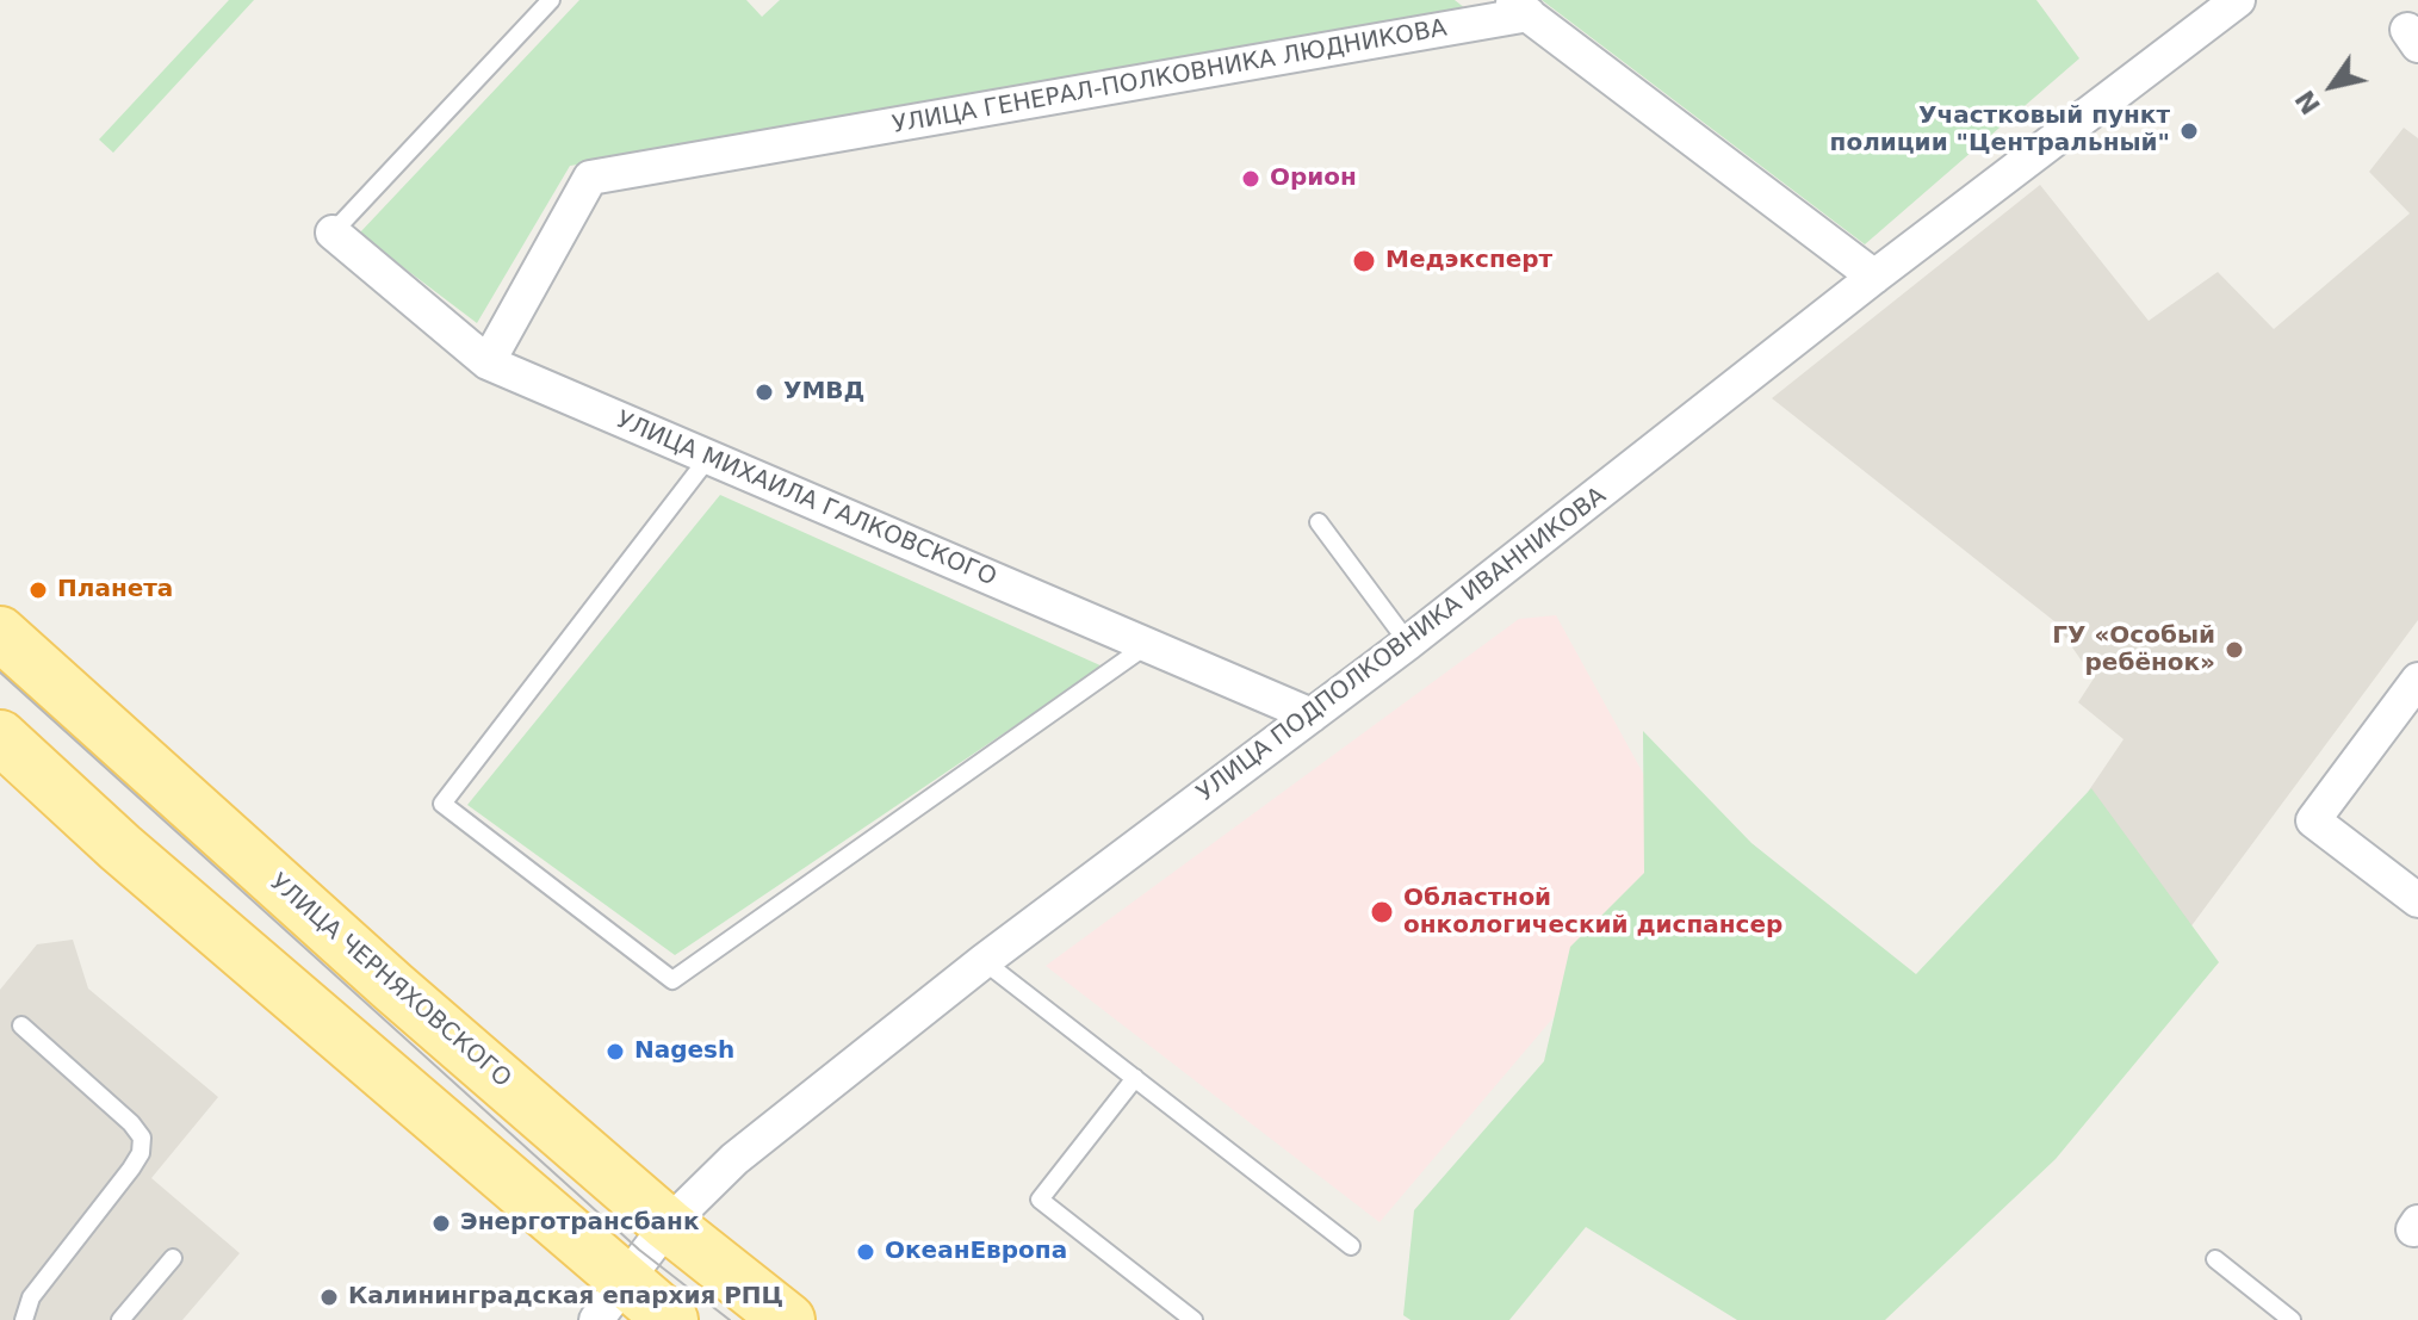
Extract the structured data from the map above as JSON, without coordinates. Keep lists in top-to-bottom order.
{
  "streets": {
    "main road": ["УЛИЦА ЧЕРНЯХОВСКОГО"],
    "street": ["УЛИЦА ГЕНЕРАЛ-ПОЛКОВНИКА ЛЮДНИКОВА", "УЛИЦА МИХАИЛА ГАЛКОВСКОГО", "УЛИЦА ПОДПОЛКОВНИКА ИВАННИКОВА"]
  },
  "crossings": [
    ["УЛИЦА ГЕНЕРАЛ-ПОЛКОВНИКА ЛЮДНИКОВА", "УЛИЦА МИХАИЛА ГАЛКОВСКОГО"],
    ["УЛИЦА ГЕНЕРАЛ-ПОЛКОВНИКА ЛЮДНИКОВА", "УЛИЦА ПОДПОЛКОВНИКА ИВАННИКОВА"],
    ["УЛИЦА МИХАИЛА ГАЛКОВСКОГО", "УЛИЦА ПОДПОЛКОВНИКА ИВАННИКОВА"],
    ["УЛИЦА ПОДПОЛКОВНИКА ИВАННИКОВА", "УЛИЦА ЧЕРНЯХОВСКОГО"]
  ],
  "places": [
    "Участковый пункт полиции \"Центральный\"",
    "Орион",
    "Медэксперт",
    "УМВД",
    "Планета",
    "ГУ «Особый ребёнок»",
    "Областной онкологический диспансер",
    "Nagesh",
    "Энерготрансбанк",
    "ОкеанЕвропа",
    "Калининградская епархия РПЦ"
  ],
  "north": "bottom left"
}
